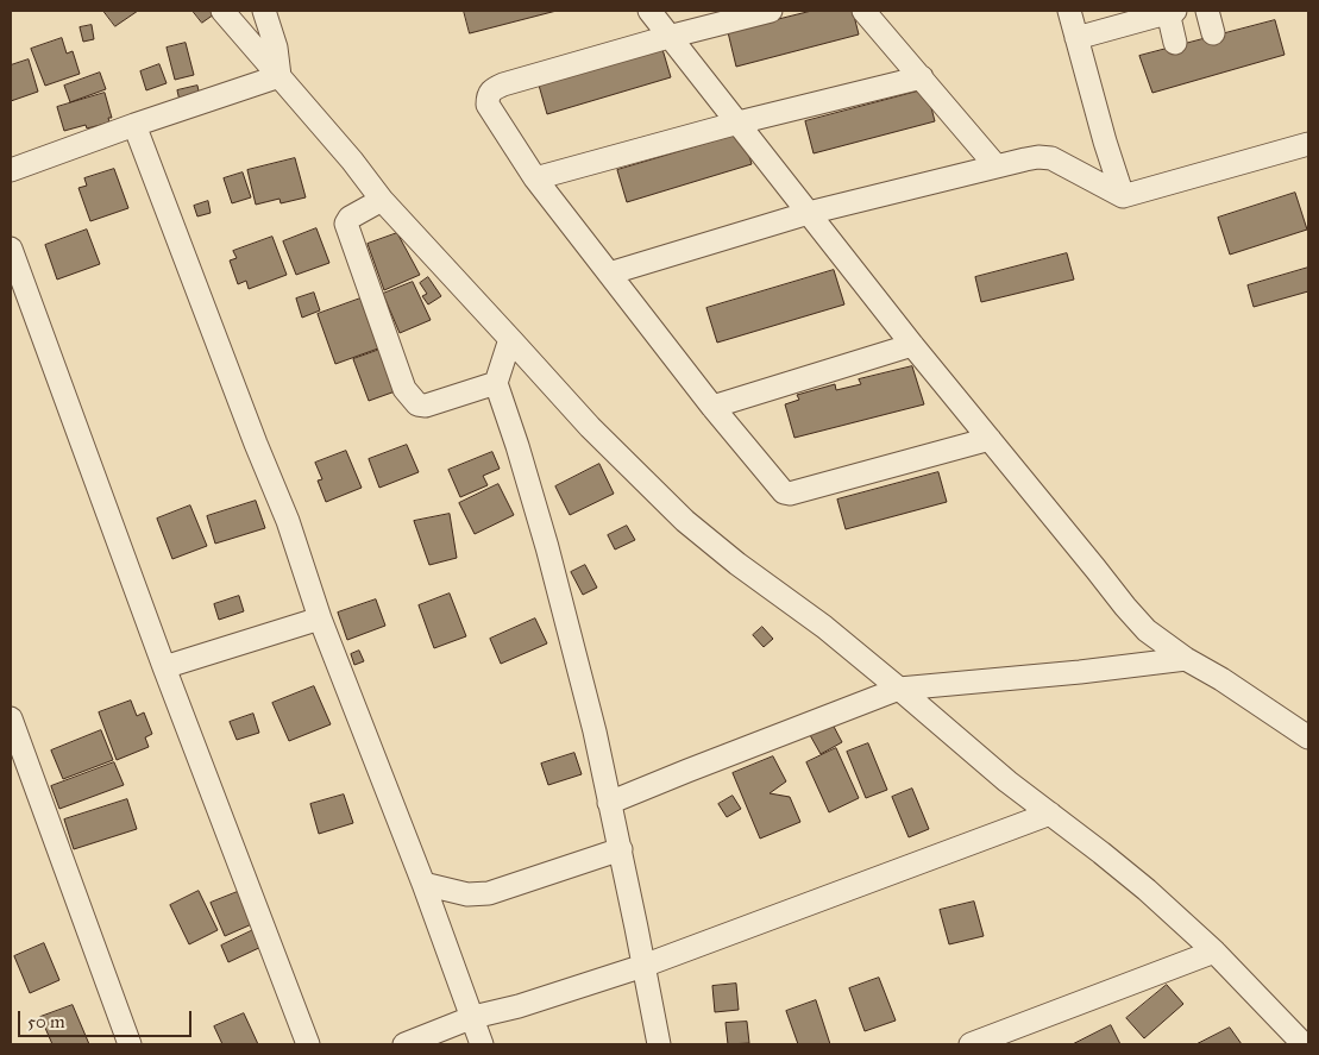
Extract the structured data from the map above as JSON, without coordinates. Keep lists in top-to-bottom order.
{
  "scale_bar": "50 m"
}
